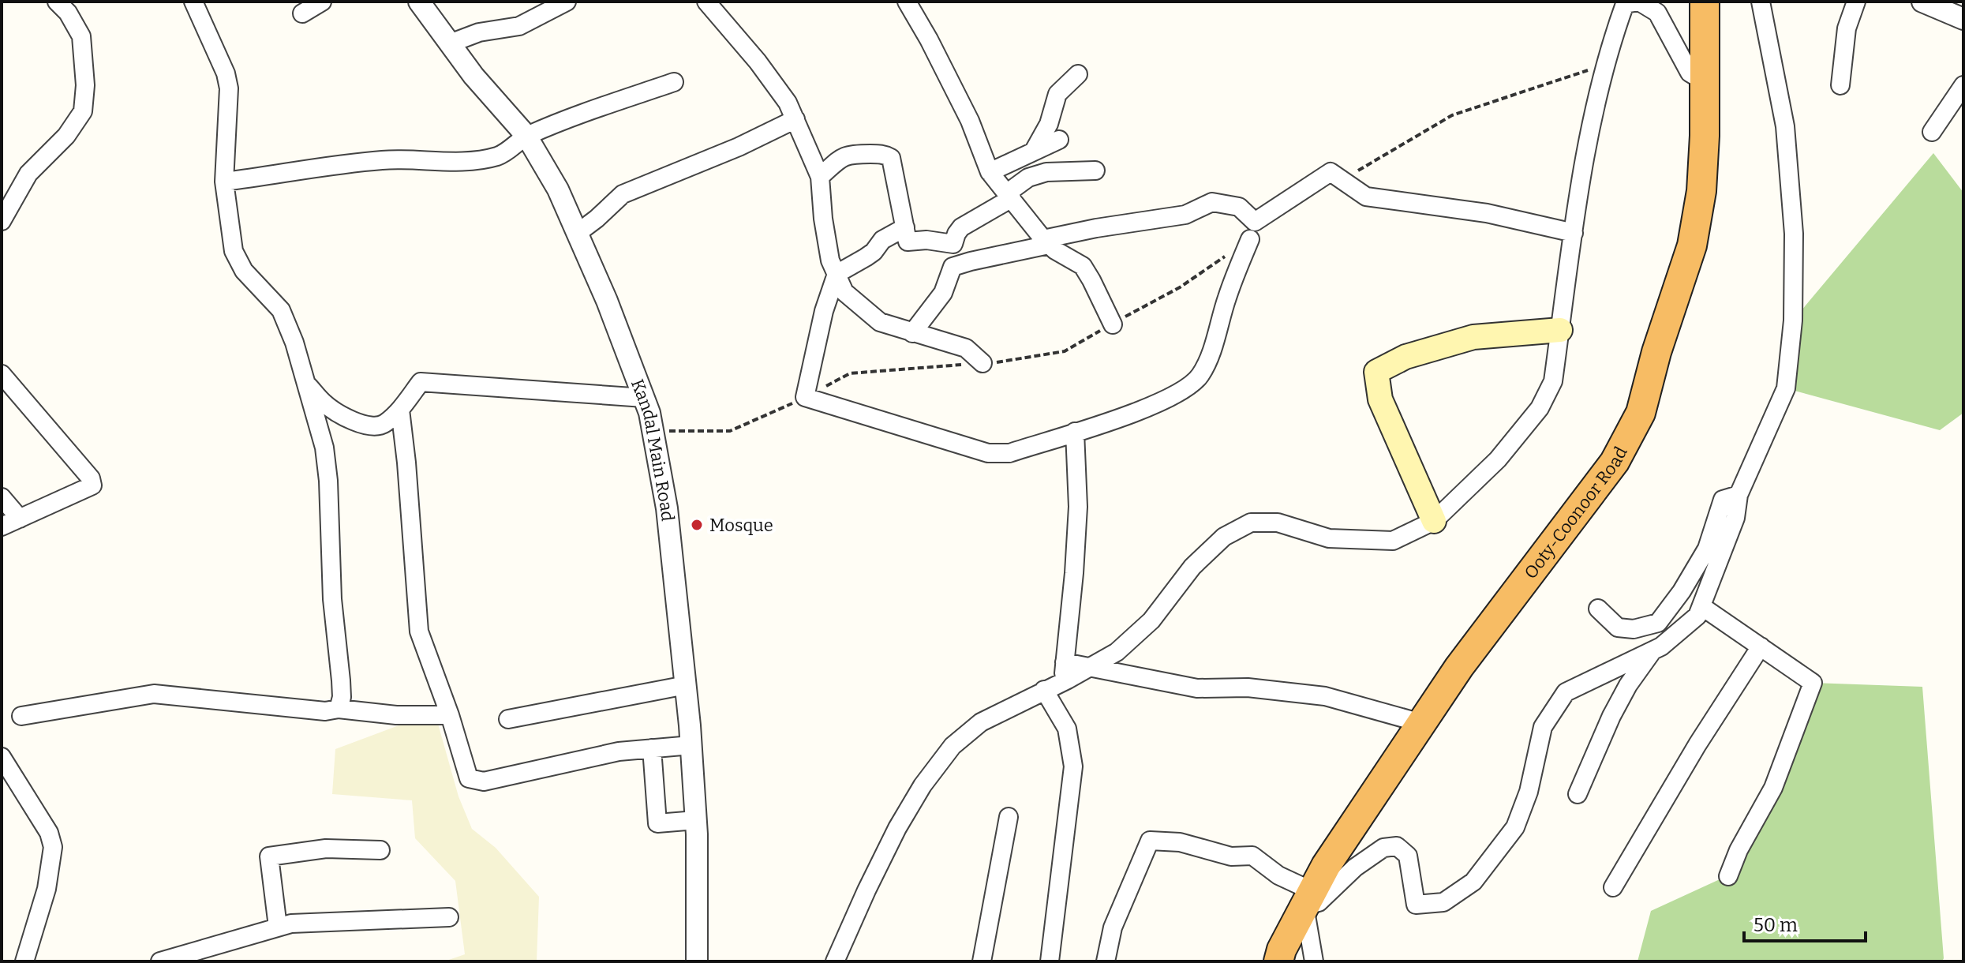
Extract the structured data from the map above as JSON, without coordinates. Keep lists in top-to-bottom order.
{
  "streets": {
    "highway": ["Ooty-Coonoor Road"],
    "street": ["Kandal Main Road"]
  },
  "places": ["Mosque"],
  "scale_bar": "50 m"
}
